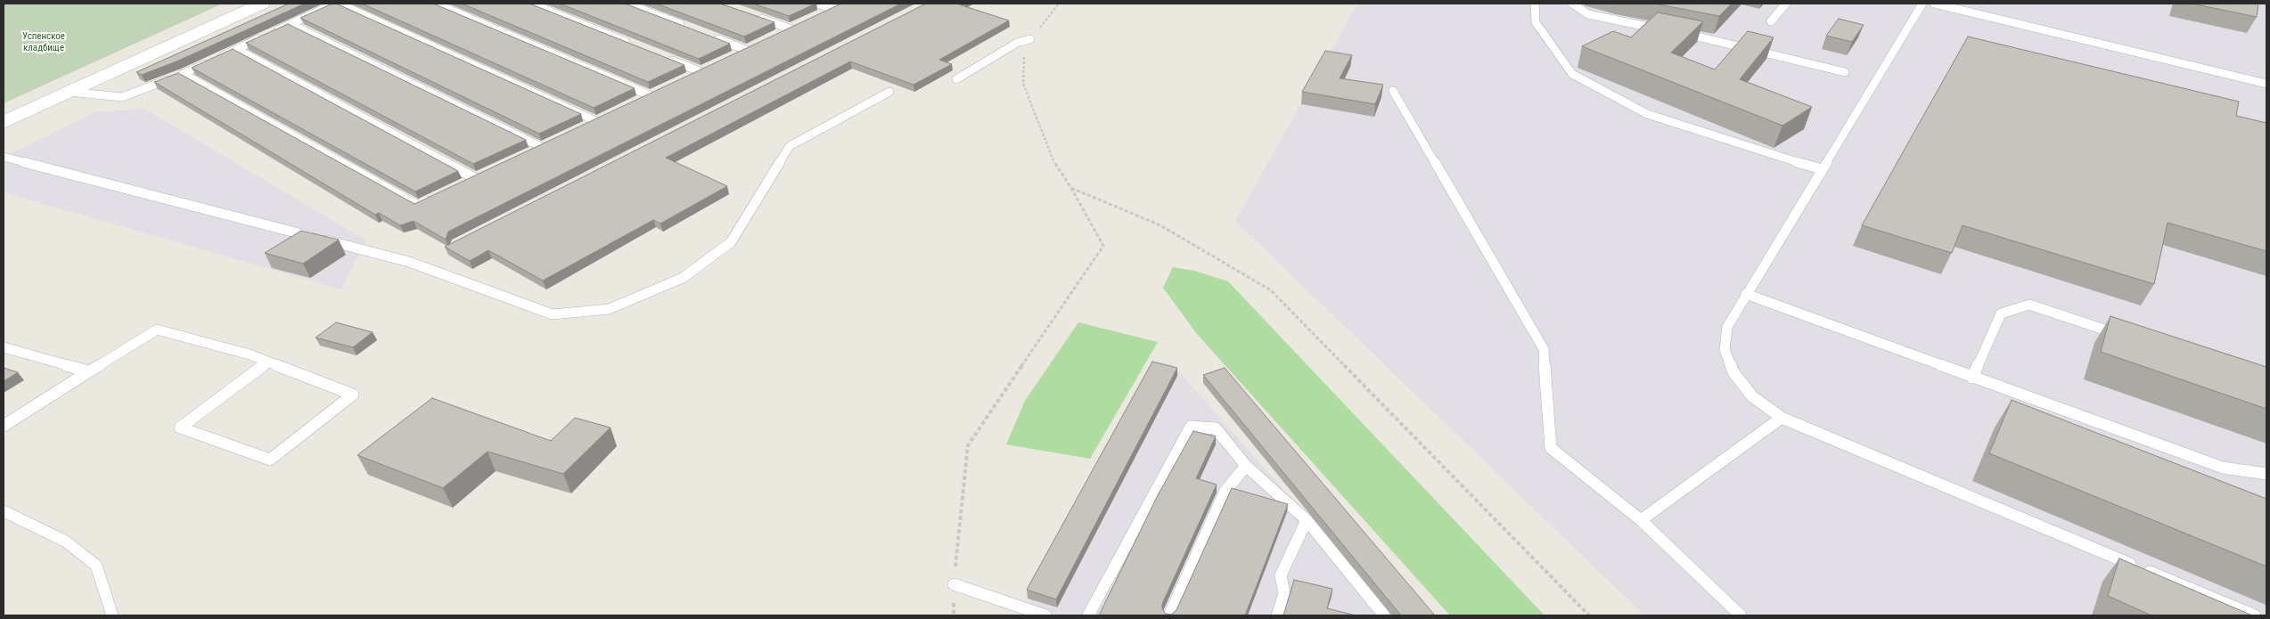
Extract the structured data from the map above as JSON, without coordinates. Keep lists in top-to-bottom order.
{
  "parks": ["Успенское кладбище"]
}
